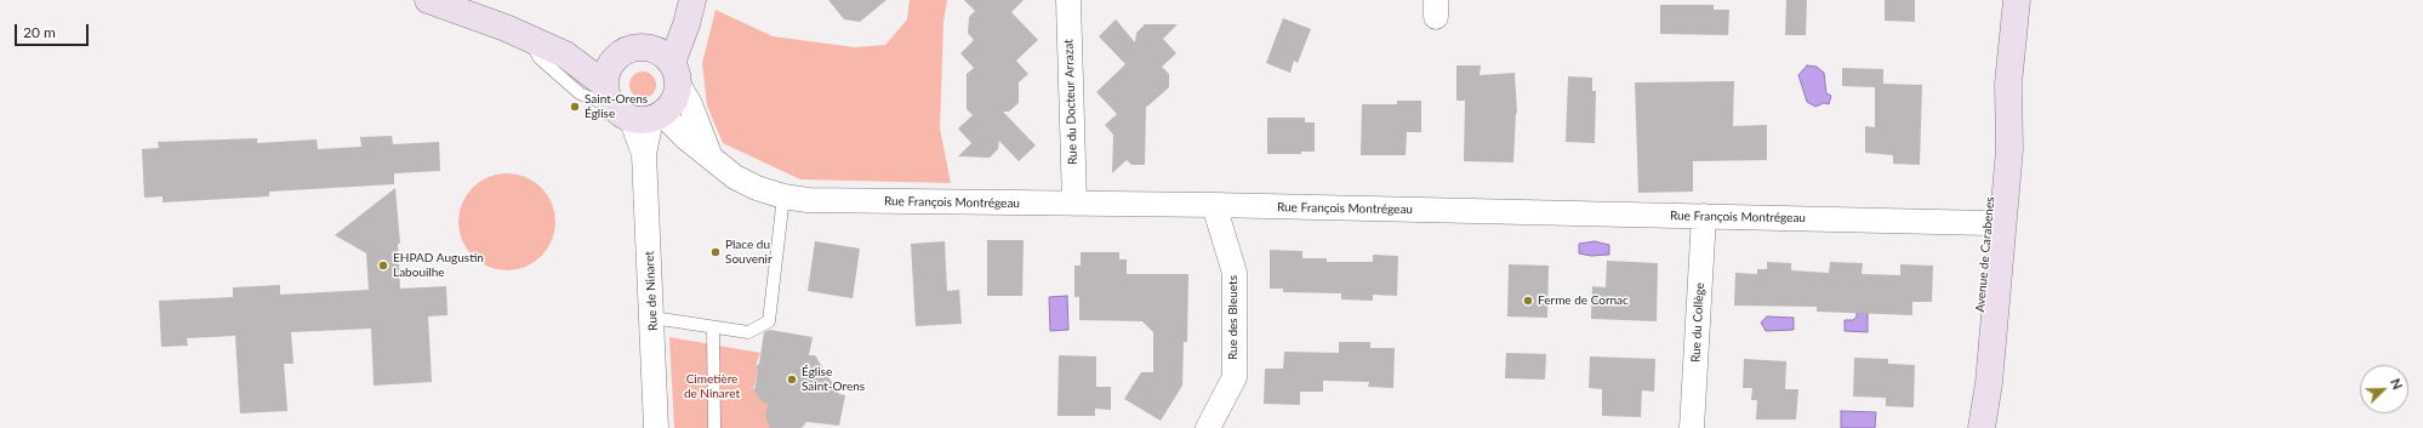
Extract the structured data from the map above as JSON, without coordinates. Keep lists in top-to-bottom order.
{
  "streets": {
    "street": [
      "Rue du Docteur Arrazat",
      "Rue François Montrégeau",
      "Avenue de Carabenes",
      "Rue de Ninaret",
      "Rue des Bleuets",
      "Rue du Collège"
    ]
  },
  "crossings": [
    ["Rue du Docteur Arrazat", "Rue François Montrégeau"],
    ["Rue François Montrégeau", "Avenue de Carabenes"],
    ["Rue François Montrégeau", "Rue de Ninaret"],
    ["Rue François Montrégeau", "Rue des Bleuets"],
    ["Rue François Montrégeau", "Rue du Collège"]
  ],
  "parks": ["Cimetière de Ninaret"],
  "places": [
    "Saint-Orens Église",
    "Place du Souvenir",
    "EHPAD Augustin Labouilhe",
    "Ferme de Cornac",
    "Église Saint-Orens"
  ],
  "scale_bar": "20 m",
  "north": "top right"
}
